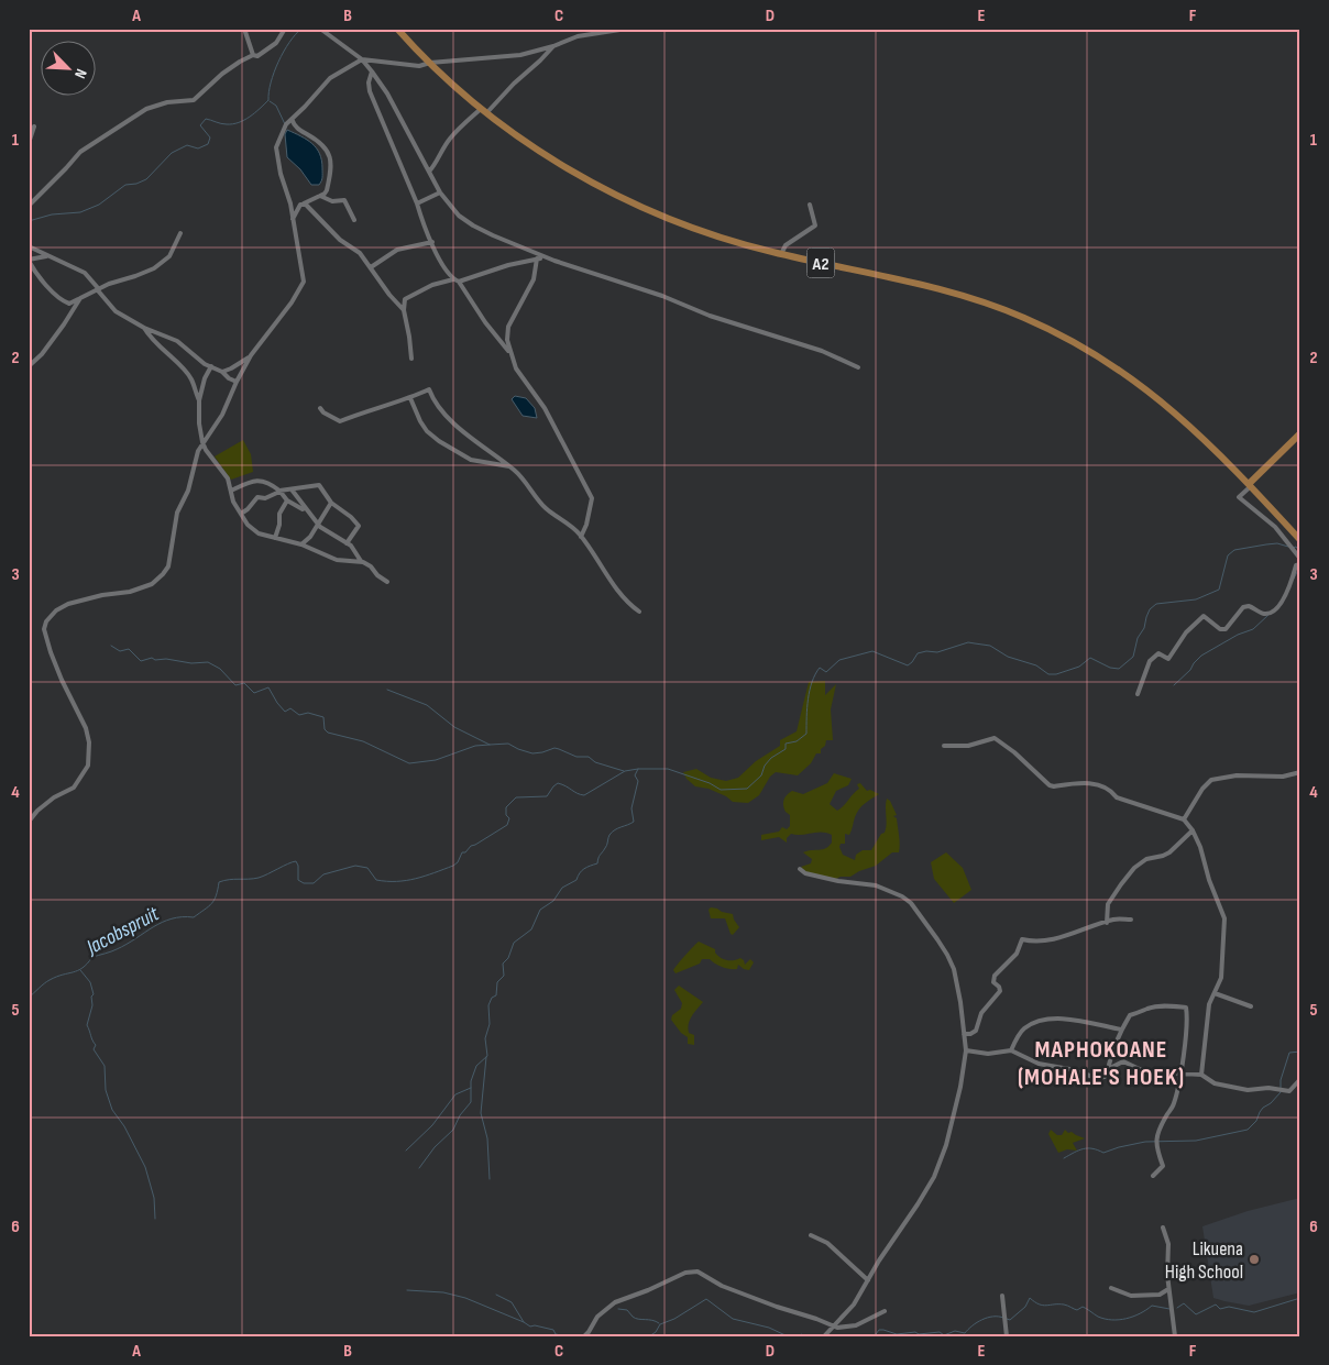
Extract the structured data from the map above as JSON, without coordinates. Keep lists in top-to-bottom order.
{
  "streets": {
    "main road": ["A2"]
  },
  "districts": ["MAPHOKOANE (MOHALE'S HOEK)"],
  "water": ["Jacobspruit"],
  "places": ["Likuena High School"],
  "north": "bottom right",
  "grid": {
    "columns": [
      "A",
      "B",
      "C",
      "D",
      "E",
      "F"
    ],
    "rows": [
      "1",
      "2",
      "3",
      "4",
      "5",
      "6"
    ]
  }
}
